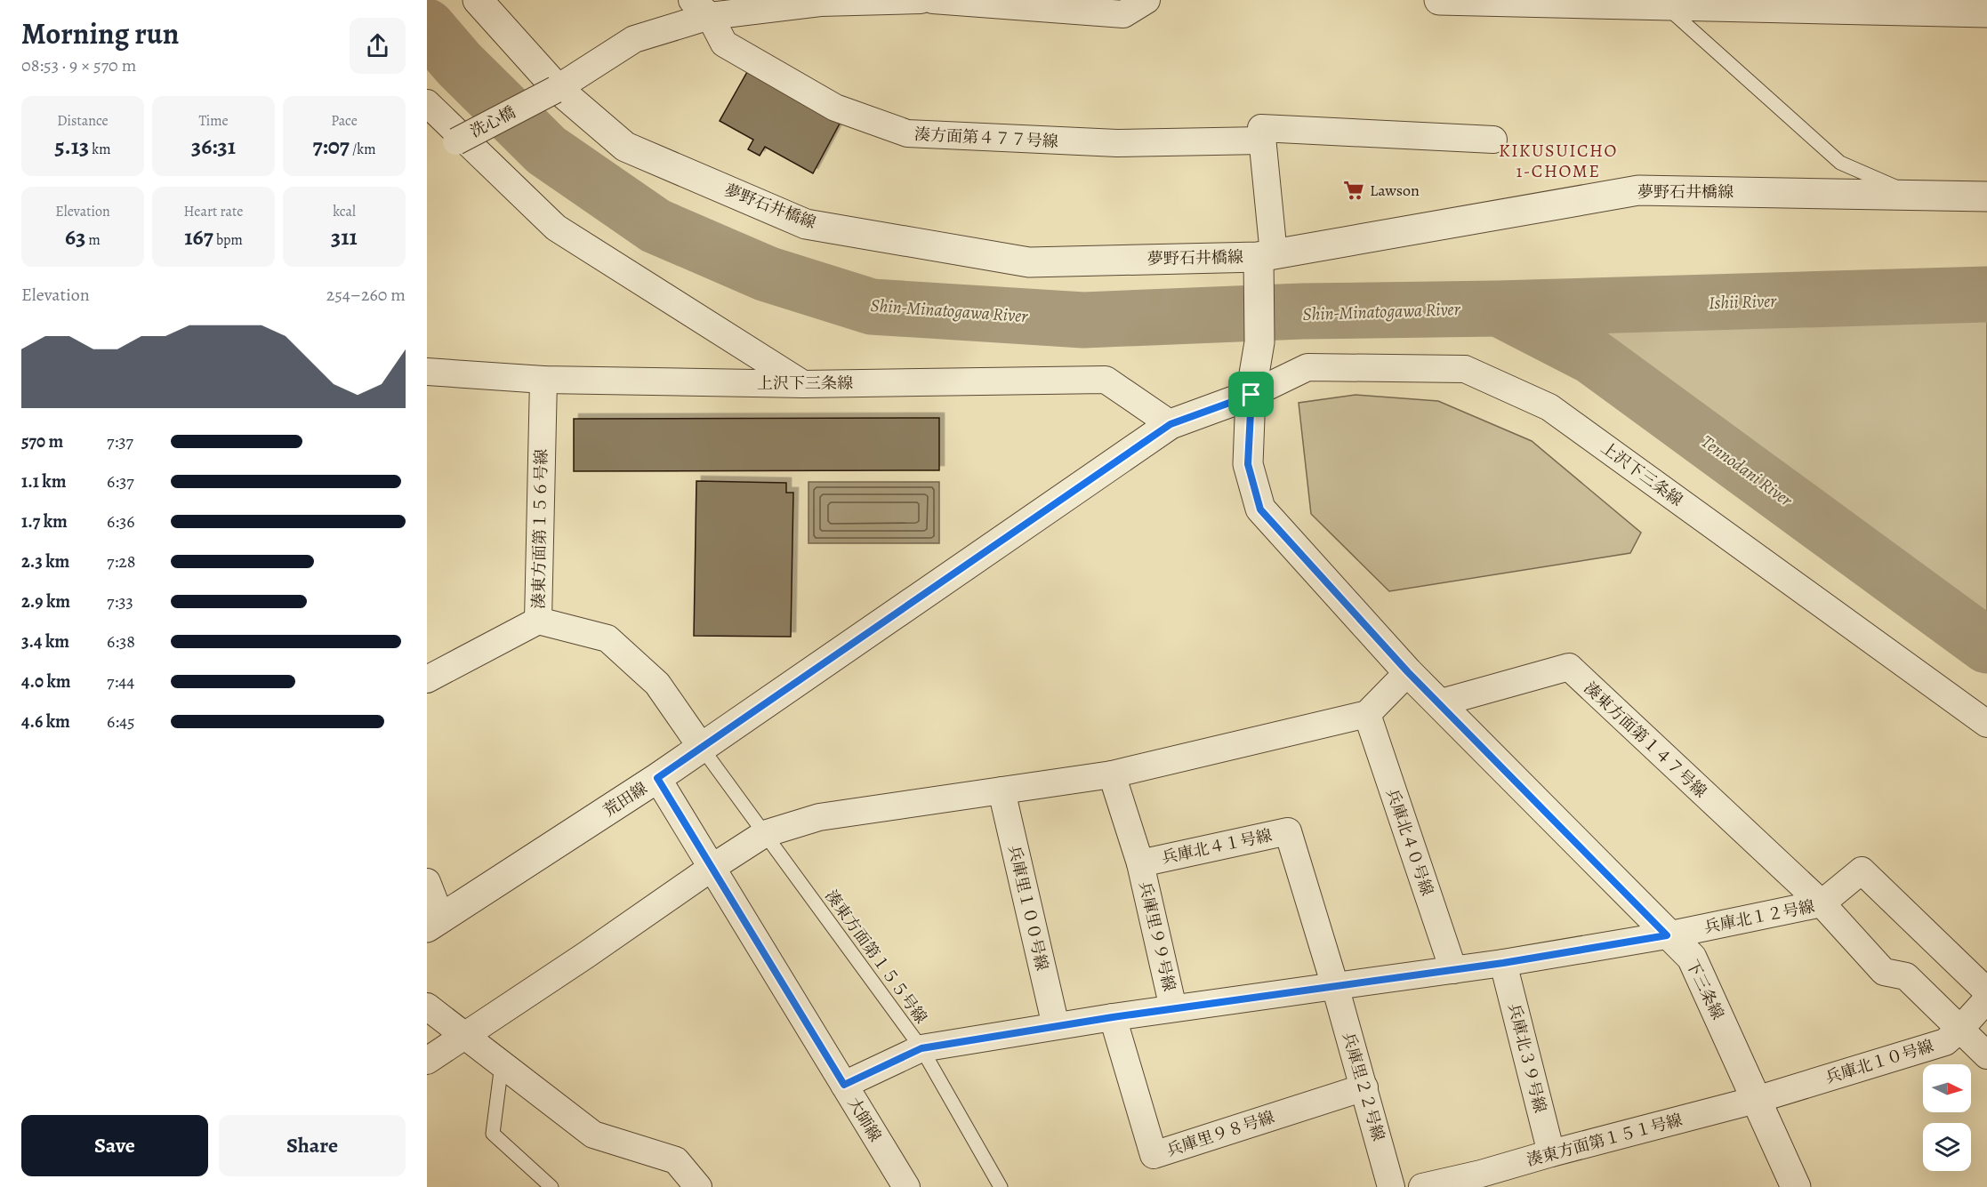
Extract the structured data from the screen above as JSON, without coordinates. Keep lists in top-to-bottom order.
{
  "streets": {
    "street": [
      "洗心橋",
      "湊方面第４７７号線",
      "夢野石井橋線",
      "上沢下三条線",
      "湊東方面第１５６号線",
      "湊東方面第１４７号線",
      "荒田線",
      "兵庫北４０号線",
      "兵庫北４１号線",
      "兵庫里１００号線",
      "兵庫北１２号線",
      "兵庫里９９号線",
      "下三条線",
      "兵庫北３９号線",
      "兵庫北１０号線",
      "兵庫里２２号線",
      "大師線",
      "兵庫里９８号線",
      "湊東方面第１５１号線"
    ],
    "lane": ["湊東方面第１５５号線"]
  },
  "crossings": [
    ["洗心橋", "夢野石井橋線"],
    ["夢野石井橋線", "下三条線"],
    ["上沢下三条線", "湊東方面第１５６号線"],
    ["上沢下三条線", "荒田線"],
    ["上沢下三条線", "下三条線"],
    ["湊東方面第１５６号線", "荒田線"],
    ["湊東方面第１５６号線", "湊東方面第１５５号線"],
    ["湊東方面第１４７号線", "兵庫北１２号線"],
    ["湊東方面第１４７号線", "下三条線"],
    ["荒田線", "湊東方面第１５５号線"],
    ["荒田線", "下三条線"],
    ["荒田線", "大師線"],
    ["兵庫北４１号線", "兵庫里９９号線"],
    ["兵庫北４１号線", "兵庫里２２号線"],
    ["兵庫北１２号線", "下三条線"],
    ["兵庫北１２号線", "兵庫北１０号線"],
    ["下三条線", "兵庫北１０号線"],
    ["下三条線", "湊東方面第１５１号線"],
    ["兵庫北３９号線", "湊東方面第１５１号線"],
    ["兵庫北１０号線", "湊東方面第１５１号線"],
    ["兵庫里２２号線", "兵庫里９８号線"]
  ],
  "districts": ["KIKUSUICHO 1-CHOME"],
  "water": ["Ishii River", "Shin-Minatogawa River", "Tennodani River"],
  "places": {
    "supermarket": ["Lawson"]
  },
  "north": "right",
  "page": {
    "heading": ["Morning run", "08:53 · 9 × 570 m"],
    "stats": [
      ["Distance", "5.13 km"],
      ["Time", "36:31"],
      ["Pace", "7:07 /km"],
      ["Elevation", "63 m"],
      ["Heart rate", "167 bpm"],
      ["kcal", "311"]
    ],
    "chart": ["Elevation", "254–260 m"],
    "list": [
      {
        "name": "570 m",
        "note": "7:37"
      },
      {
        "name": "1.1 km",
        "note": "6:37"
      },
      {
        "name": "1.7 km",
        "note": "6:36"
      },
      {
        "name": "2.3 km",
        "note": "7:28"
      },
      {
        "name": "2.9 km",
        "note": "7:33"
      },
      {
        "name": "3.4 km",
        "note": "6:38"
      },
      {
        "name": "4.0 km",
        "note": "7:44"
      },
      {
        "name": "4.6 km",
        "note": "6:45"
      }
    ],
    "buttons": ["Save", "Share"]
  }
}
